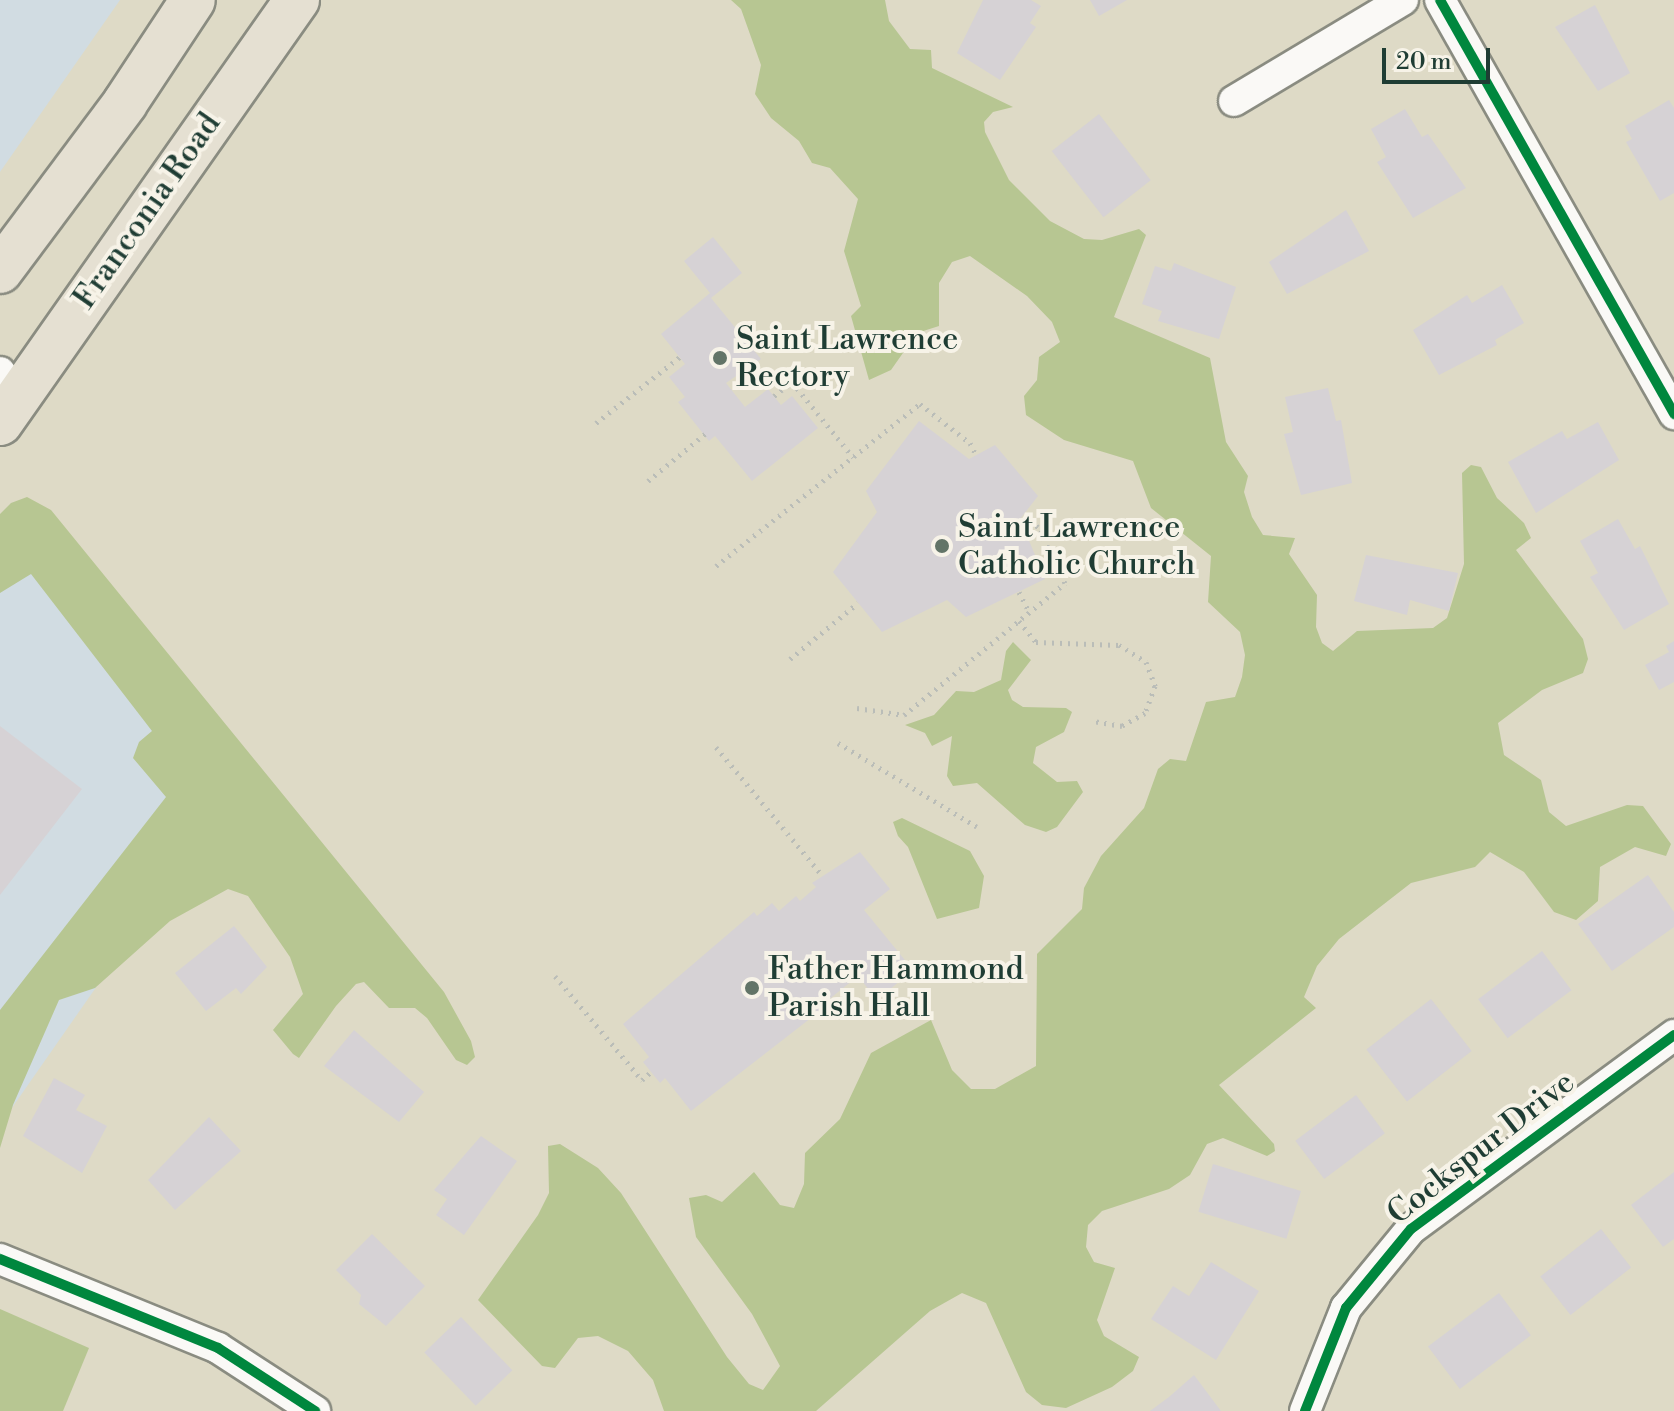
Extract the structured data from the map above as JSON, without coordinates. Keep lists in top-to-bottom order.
{
  "streets": {
    "main road": ["Franconia Road"],
    "street": ["Cockspur Drive"]
  },
  "places": ["Saint Lawrence Rectory", "Saint Lawrence Catholic Church", "Father Hammond Parish Hall"],
  "scale_bar": "20 m"
}
